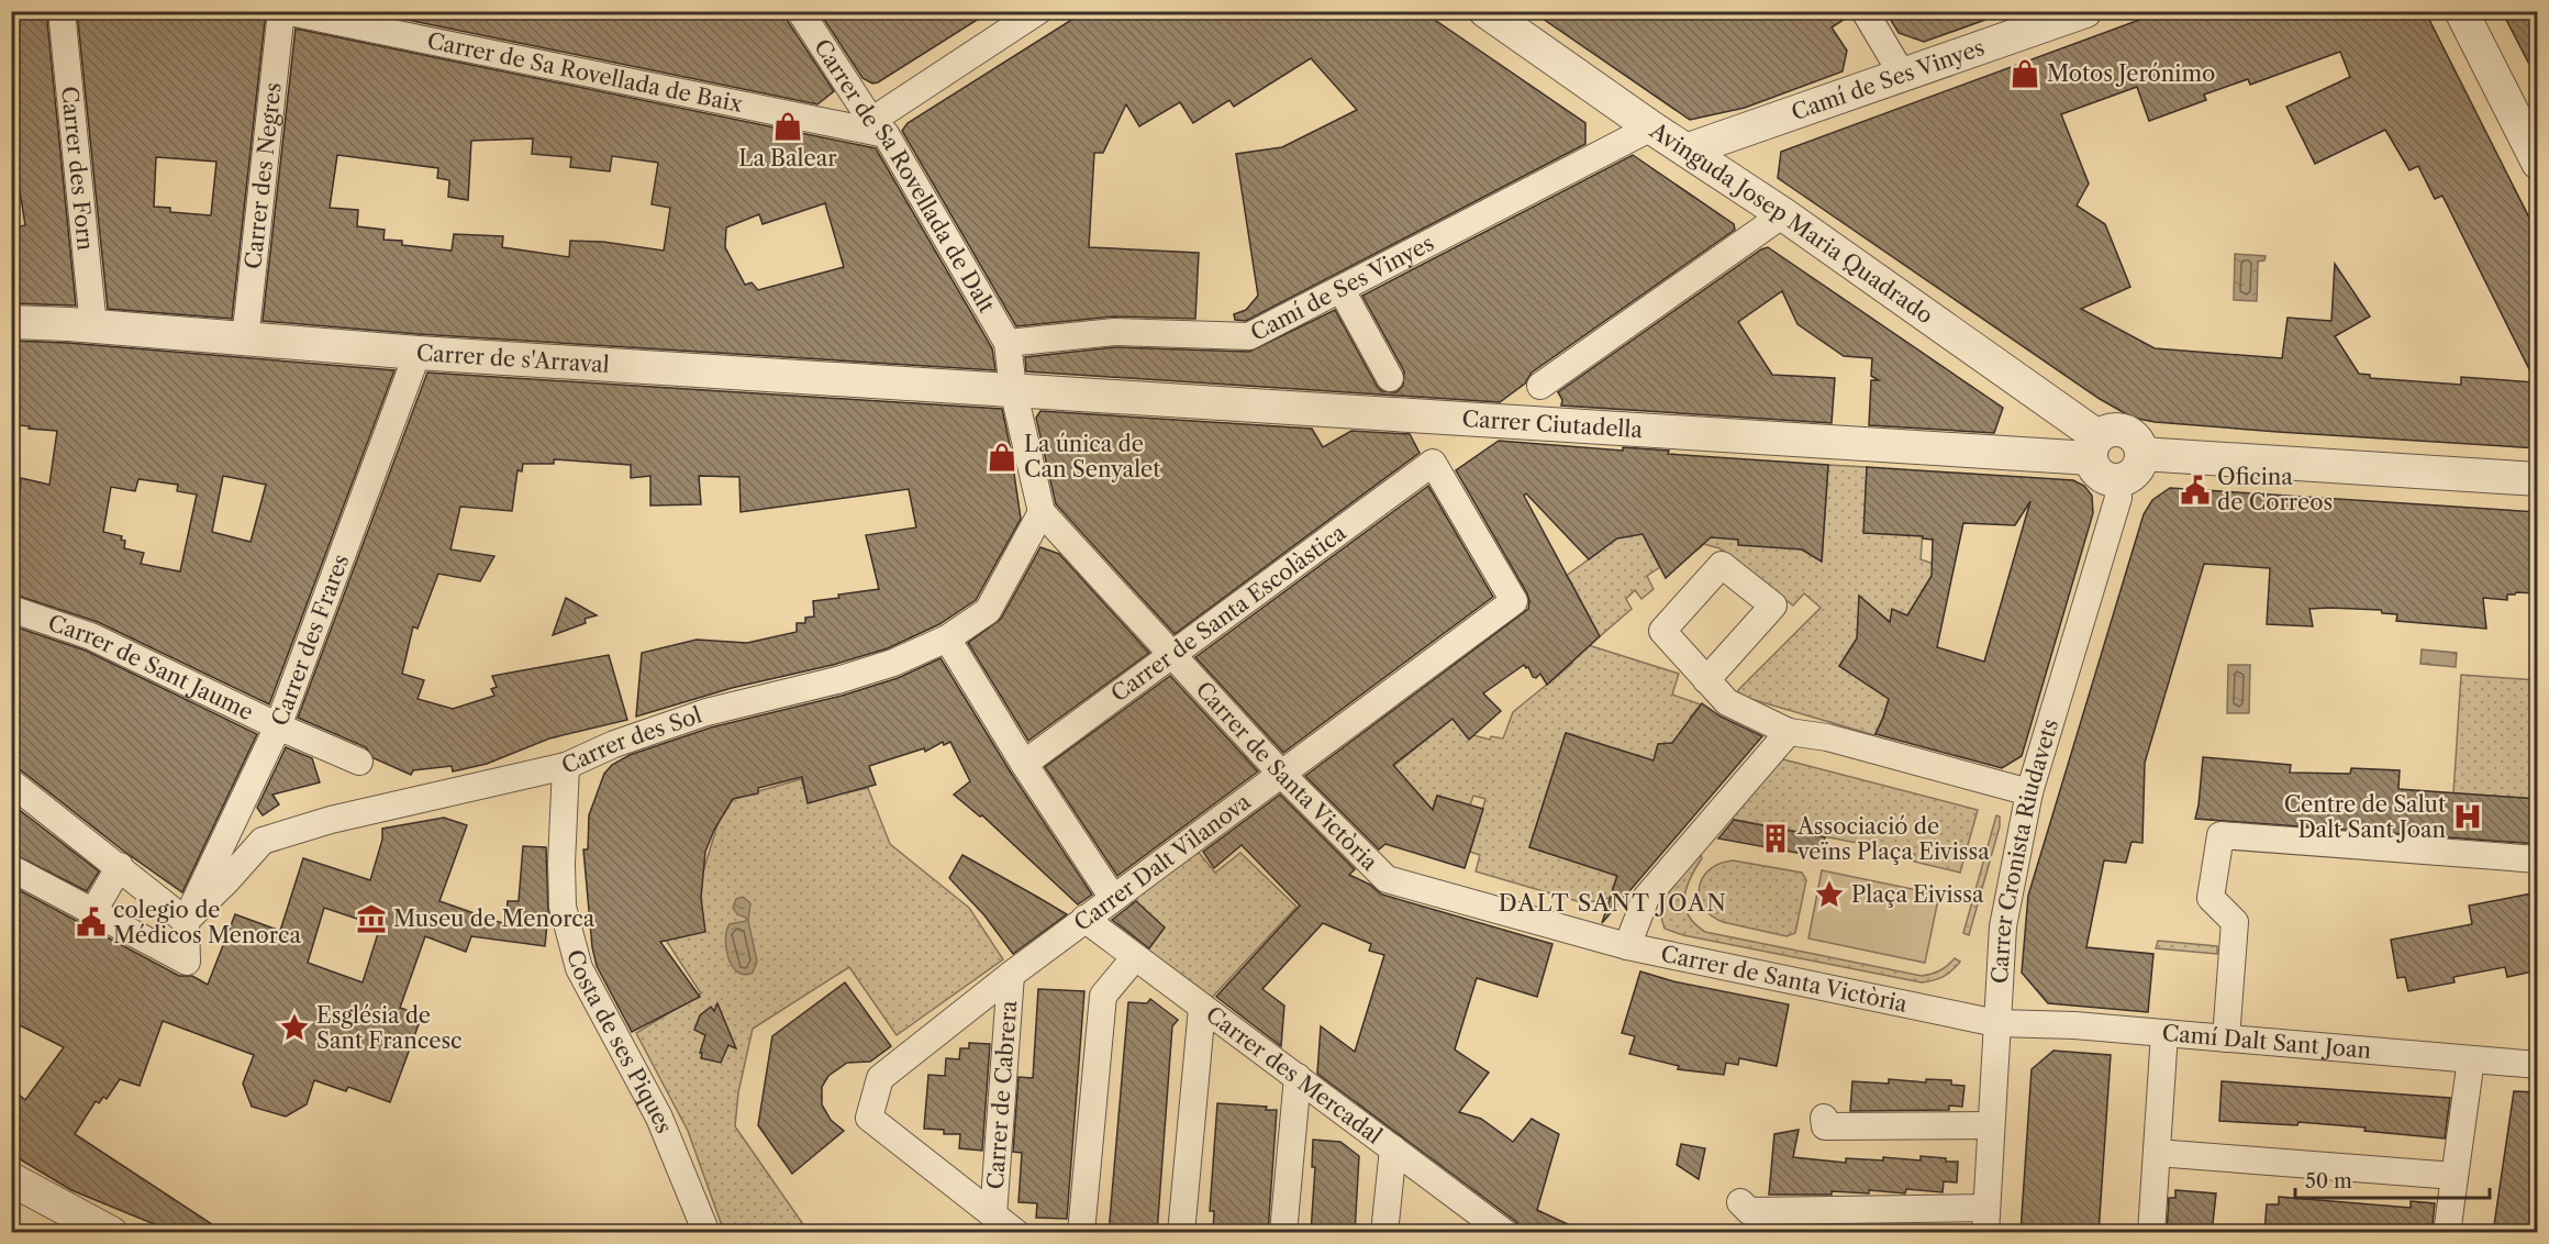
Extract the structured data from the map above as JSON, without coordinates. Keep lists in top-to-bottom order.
{
  "streets": {
    "street": [
      "Carrer de Sa Rovellada de Baix",
      "Camí de Ses Vinyes",
      "Carrer des Forn",
      "Carrer des Negres",
      "Carrer de Sa Rovellada de Dalt",
      "Avinguda Josep Maria Quadrado",
      "Carrer de s'Arraval",
      "Carrer Ciutadella",
      "Carrer de Santa Escolàstica",
      "Carrer des Frares",
      "Carrer de Sant Jaume",
      "Carrer des Sol",
      "Carrer de Santa Victòria",
      "Carrer Cronista Riudavets",
      "Carrer Dalt Vilanova",
      "Costa de ses Piques",
      "Camí Dalt Sant Joan",
      "Carrer des Mercadal",
      "Carrer de Cabrera"
    ]
  },
  "crossings": [
    ["Carrer de Sa Rovellada de Baix", "Carrer des Negres"],
    ["Carrer de Sa Rovellada de Baix", "Carrer de Sa Rovellada de Dalt"],
    ["Camí de Ses Vinyes", "Carrer de Sa Rovellada de Dalt"],
    ["Camí de Ses Vinyes", "Avinguda Josep Maria Quadrado"],
    ["Camí de Ses Vinyes", "Carrer de Santa Victòria"],
    ["Carrer des Forn", "Carrer de s'Arraval"],
    ["Carrer des Negres", "Carrer de s'Arraval"],
    ["Carrer de Sa Rovellada de Dalt", "Carrer de Santa Victòria"],
    ["Avinguda Josep Maria Quadrado", "Carrer Ciutadella"],
    ["Avinguda Josep Maria Quadrado", "Carrer Cronista Riudavets"],
    ["Carrer de s'Arraval", "Carrer Ciutadella"],
    ["Carrer de s'Arraval", "Carrer des Frares"],
    ["Carrer de s'Arraval", "Carrer de Santa Victòria"],
    ["Carrer Ciutadella", "Carrer de Santa Victòria"],
    ["Carrer Ciutadella", "Carrer Cronista Riudavets"],
    ["Carrer de Santa Escolàstica", "Carrer de Santa Victòria"],
    ["Carrer de Santa Escolàstica", "Carrer Dalt Vilanova"],
    ["Carrer des Frares", "Carrer de Sant Jaume"],
    ["Carrer des Frares", "Carrer des Sol"],
    ["Carrer des Sol", "Carrer de Santa Victòria"],
    ["Carrer des Sol", "Costa de ses Piques"],
    ["Carrer de Santa Victòria", "Carrer Cronista Riudavets"],
    ["Carrer de Santa Victòria", "Carrer Dalt Vilanova"],
    ["Carrer de Santa Victòria", "Camí Dalt Sant Joan"],
    ["Carrer Cronista Riudavets", "Camí Dalt Sant Joan"],
    ["Carrer Dalt Vilanova", "Carrer des Mercadal"],
    ["Carrer Dalt Vilanova", "Carrer de Cabrera"]
  ],
  "districts": ["DALT SANT JOAN"],
  "places": {
    "shop": ["Motos Jerónimo", "La Balear", "La única de Can Senyalet"],
    "public building": ["Oficina de Correos", "colegio de Médicos Menorca"],
    "hospital": ["Centre de Salut Dalt Sant Joan"],
    "building": ["Associació de veïns Plaça Eivissa"],
    "place": ["Plaça Eivissa", "Església de Sant Francesc"],
    "museum": ["Museu de Menorca"]
  },
  "scale_bar": "50 m"
}
